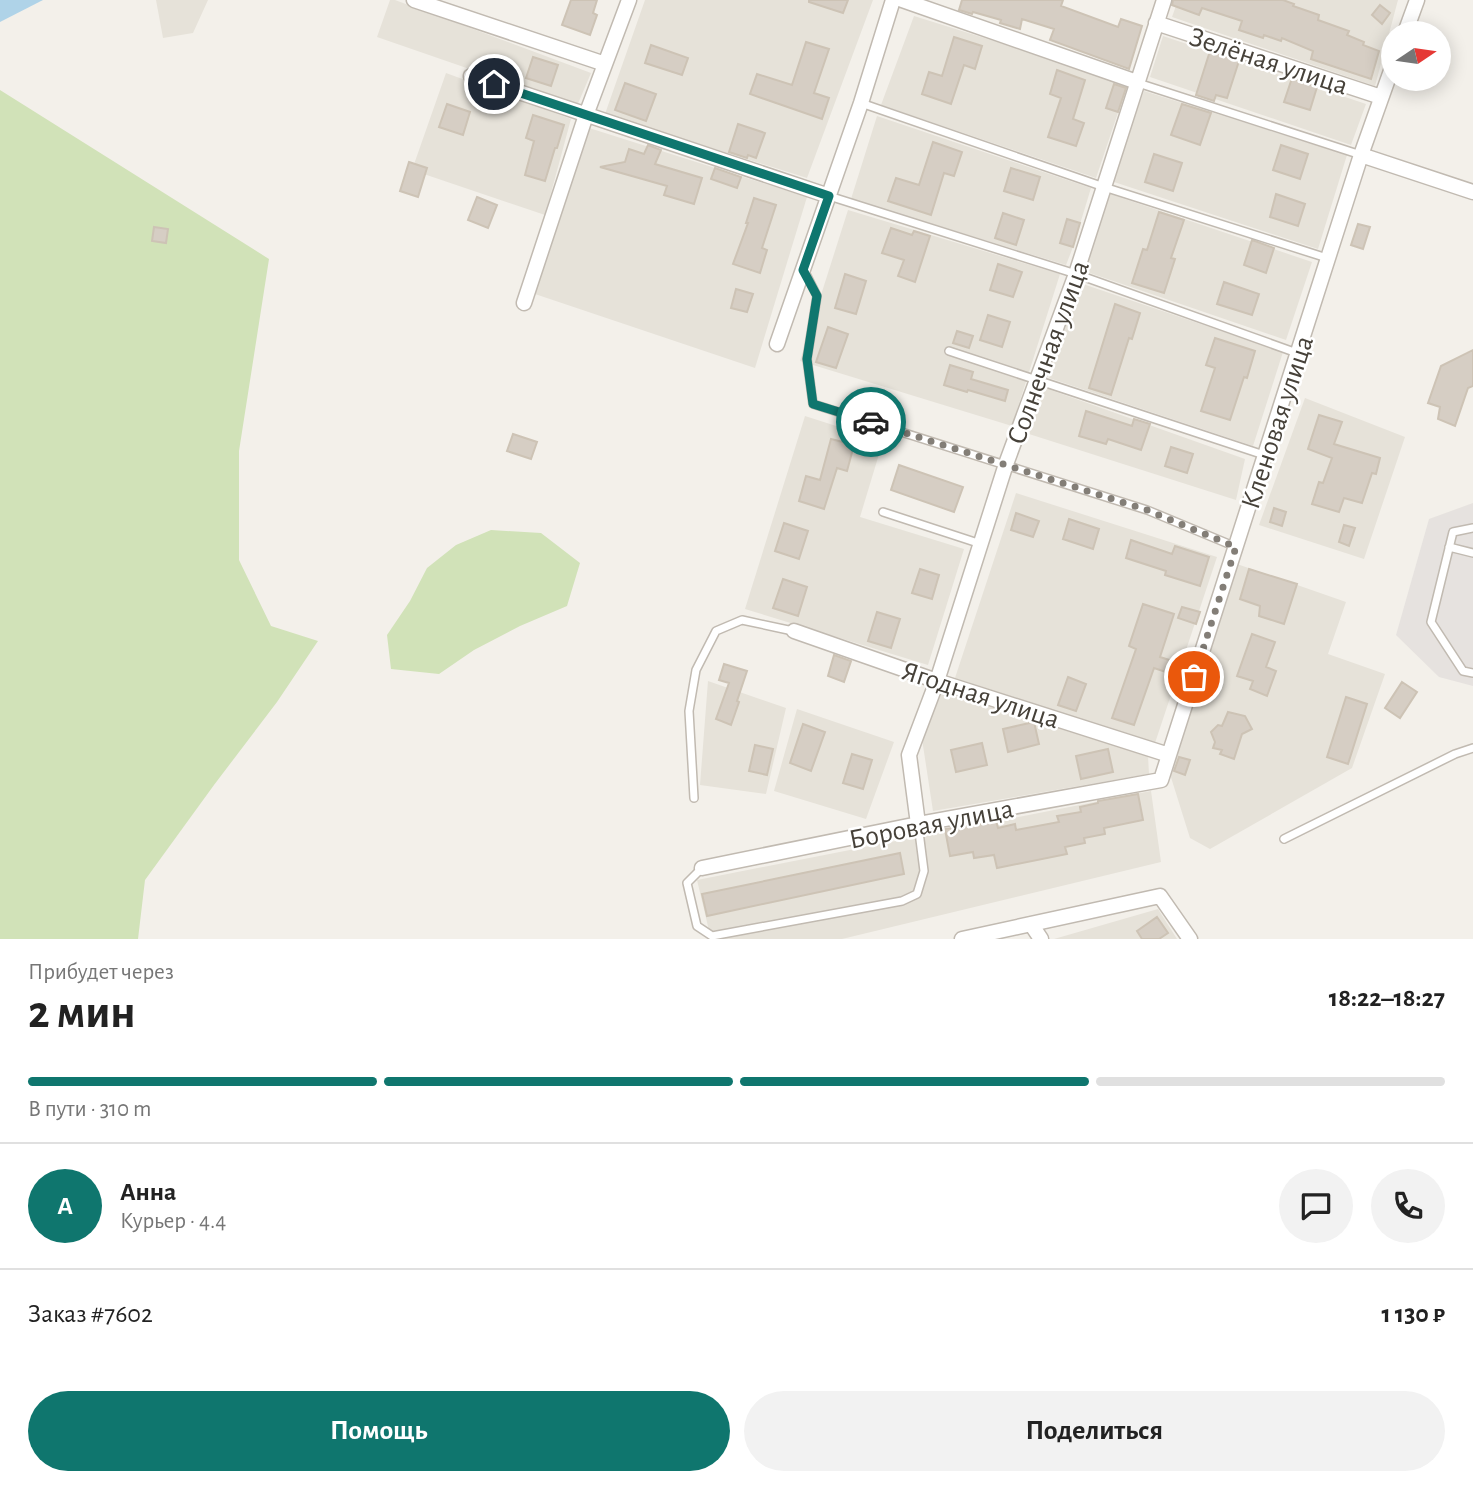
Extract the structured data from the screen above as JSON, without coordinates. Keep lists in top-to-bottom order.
{
  "streets": {
    "street": [
      "Зелёная улица",
      "Солнечная улица",
      "Кленовая улица",
      "Ягодная улица",
      "Боровая улица"
    ]
  },
  "crossings": [
    ["Зелёная улица", "Солнечная улица"],
    ["Зелёная улица", "Кленовая улица"],
    ["Солнечная улица", "Ягодная улица"],
    ["Солнечная улица", "Боровая улица"],
    ["Кленовая улица", "Ягодная улица"],
    ["Кленовая улица", "Боровая улица"]
  ],
  "north": "right",
  "page": {
    "heading": ["2 мин", "Прибудет через", "18:22–18:27"],
    "panel": [
      "Анна",
      "Курьер · 4.4",
      "Заказ #7602",
      "1 130 ₽"
    ],
    "bar": "В пути · 310 m",
    "round": "А",
    "buttons": ["Помощь", "Поделиться"]
  }
}
